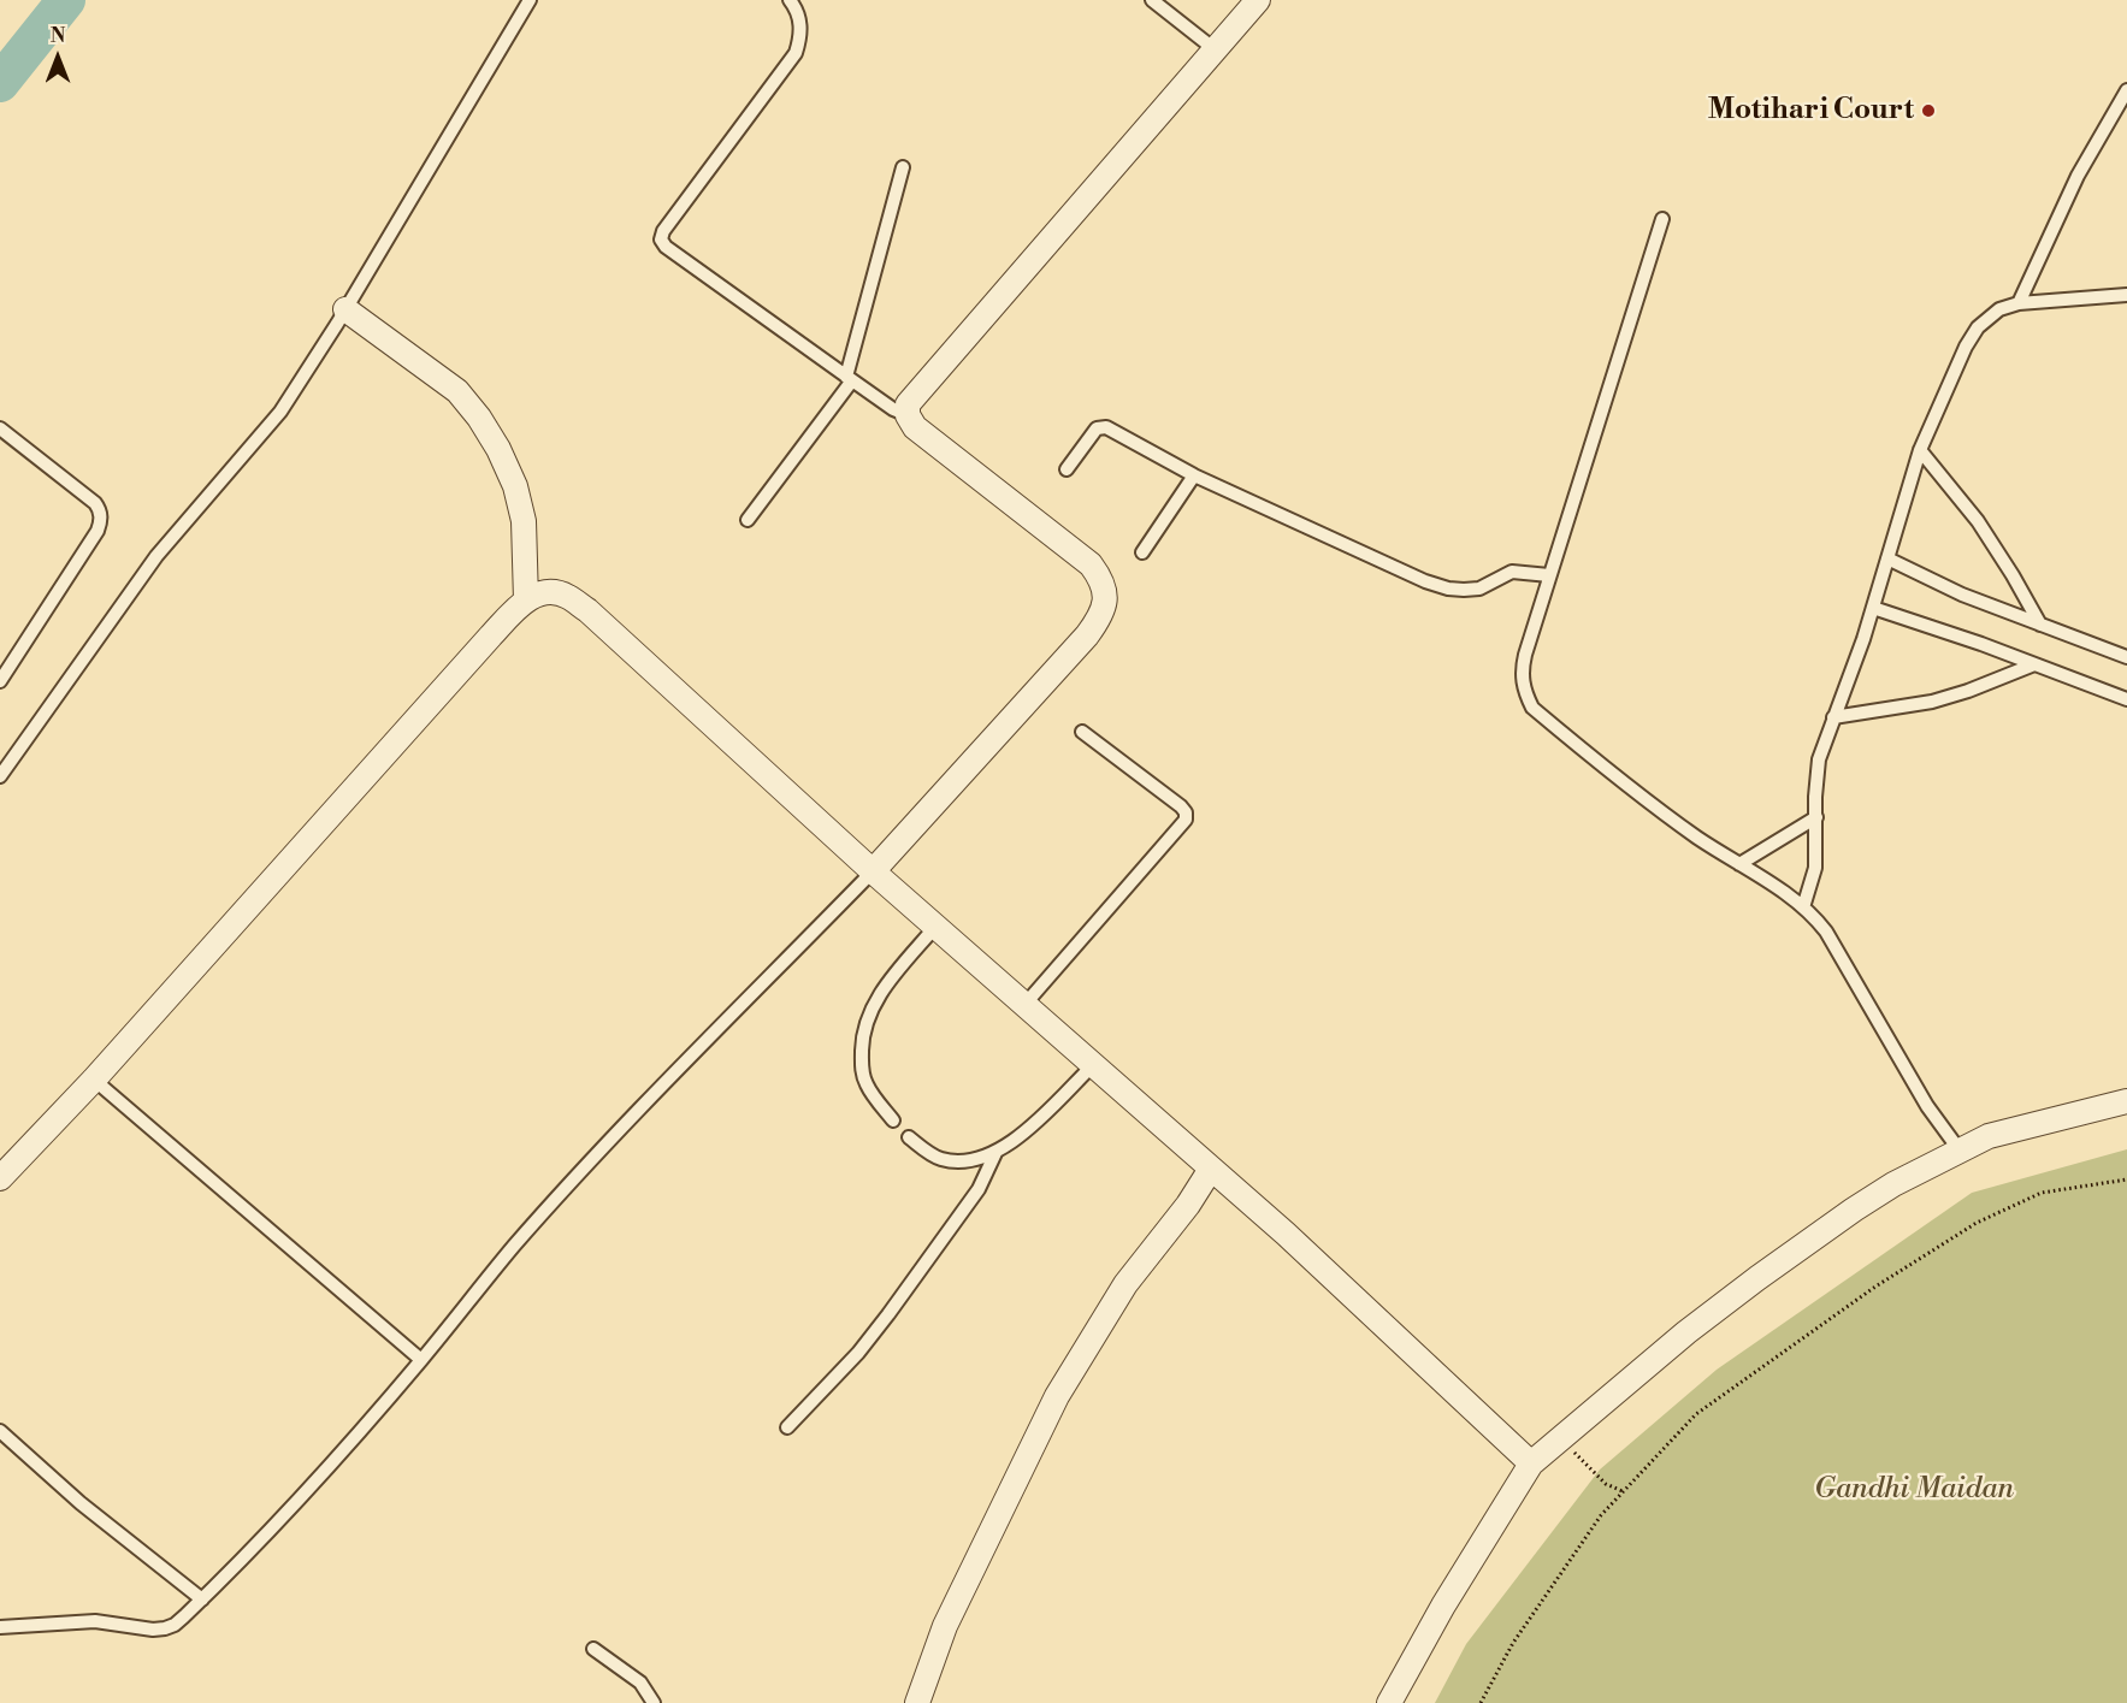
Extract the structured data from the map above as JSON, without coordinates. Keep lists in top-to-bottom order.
{
  "parks": ["Gandhi Maidan"],
  "places": ["Motihari Court"],
  "north": "top"
}
